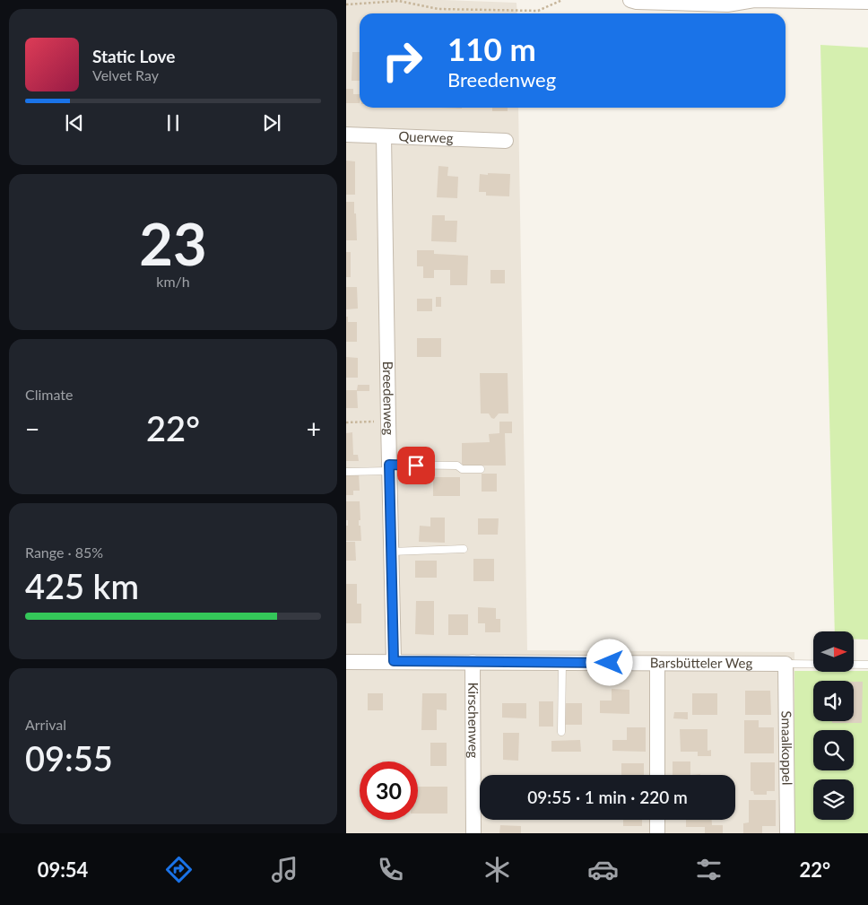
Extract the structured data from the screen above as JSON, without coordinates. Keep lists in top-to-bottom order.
{
  "streets": {
    "street": [
      "Querweg",
      "Breedenweg",
      "Barsbütteler Weg",
      "Kirschenweg",
      "Smaalkoppel"
    ]
  },
  "crossings": [
    ["Querweg", "Breedenweg"],
    ["Breedenweg", "Barsbütteler Weg"],
    ["Barsbütteler Weg", "Kirschenweg"],
    ["Barsbütteler Weg", "Smaalkoppel"]
  ],
  "north": "right",
  "page": {
    "turn": ["110 m", "Breedenweg"],
    "song": ["Static Love", "Velvet Ray"],
    "tile": [
      ["23", "km/h"],
      "Climate",
      ["Range · 85%", "425 km"],
      ["Arrival", "09:55"]
    ],
    "heat": ["−", "22°", "+"],
    "limit": "30",
    "trip": "09:55 · 1 min · 220 m",
    "tabs": ["09:54", "22°"]
  }
}
